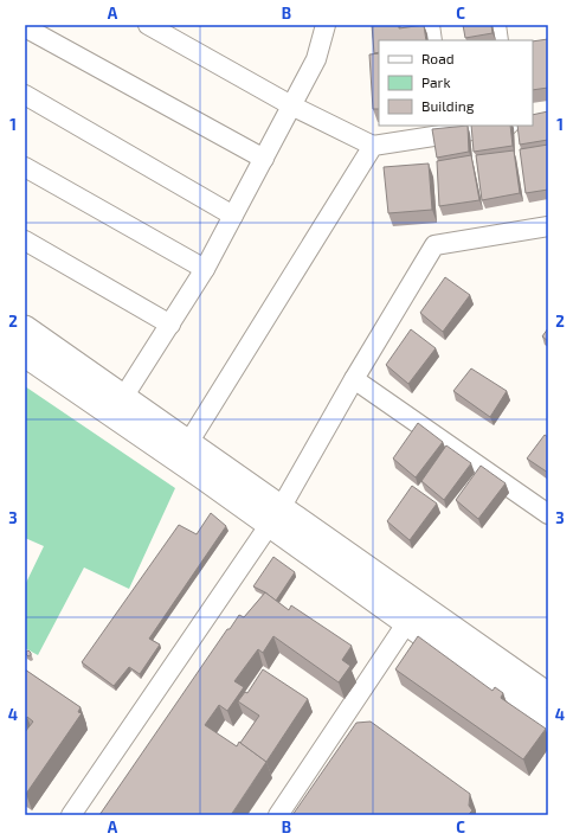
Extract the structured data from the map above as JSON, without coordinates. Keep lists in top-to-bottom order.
{
  "legend": ["Road", "Park", "Building"],
  "grid": {
    "columns": ["A", "B", "C"],
    "rows": [
      "1",
      "2",
      "3",
      "4"
    ]
  }
}
